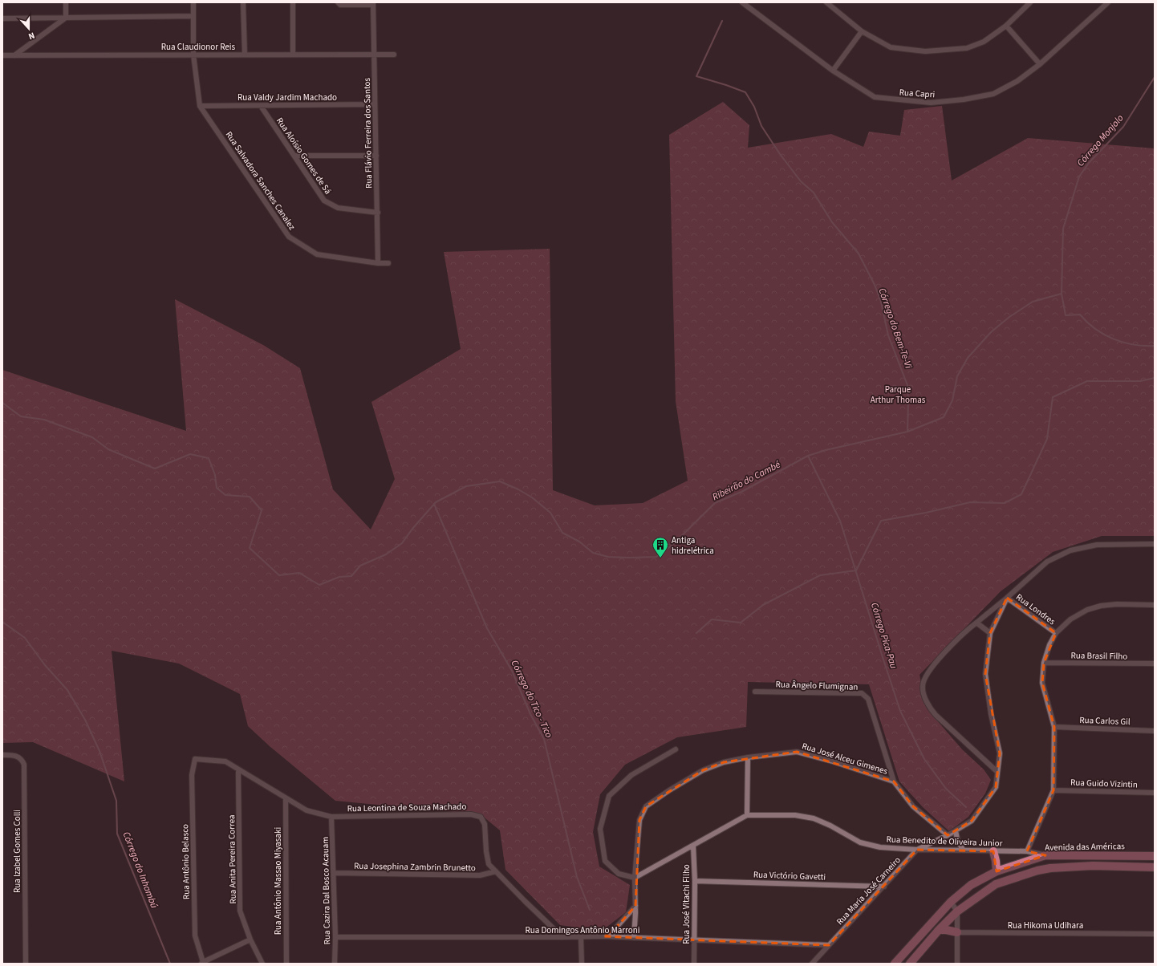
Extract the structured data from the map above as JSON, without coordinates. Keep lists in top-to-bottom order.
{
  "streets": {
    "main road": ["Avenida das Américas"],
    "street": [
      "Rua Claudionor Reis",
      "Rua Capri",
      "Rua Valdy Jardim Machado",
      "Rua Flávio Ferreira dos Santos",
      "Rua Aloísio Gomes de Sá",
      "Rua Salvadora Sanches Canalez",
      "Rua Londres",
      "Rua Brasil Filho",
      "Rua Ângelo Flumignan",
      "Rua Carlos Gil",
      "Rua José Alceu Gimenes",
      "Rua Guido Vizintin",
      "Rua Leontina de Souza Machado",
      "Rua Benedito de Oliveira Junior",
      "Rua Izabel Gomes Colli",
      "Rua Anita Pereira Correa",
      "Rua Antônio Belasco",
      "Rua Josephina Zambrin Brunetto",
      "Rua Victório Gavetti",
      "Rua Antônio Massao Miyasaki",
      "Rua Cazira Dal Bosco Acauam",
      "Rua Maria José Carneiro",
      "Rua José Vitachi Filho",
      "Rua Hikoma Udihara",
      "Rua Domingos Antônio Marroni"
    ]
  },
  "crossings": [
    ["Rua Claudionor Reis", "Rua Flávio Ferreira dos Santos"],
    ["Rua Claudionor Reis", "Rua Salvadora Sanches Canalez"],
    ["Rua Valdy Jardim Machado", "Rua Flávio Ferreira dos Santos"],
    ["Rua Valdy Jardim Machado", "Rua Aloísio Gomes de Sá"],
    ["Rua Valdy Jardim Machado", "Rua Salvadora Sanches Canalez"],
    ["Rua Flávio Ferreira dos Santos", "Rua Aloísio Gomes de Sá"],
    ["Rua Flávio Ferreira dos Santos", "Rua Salvadora Sanches Canalez"],
    ["Rua Londres", "Rua Maria José Carneiro"],
    ["Rua Ângelo Flumignan", "Rua José Alceu Gimenes"],
    ["Rua Ângelo Flumignan", "Rua Maria José Carneiro"],
    ["Rua José Alceu Gimenes", "Rua Benedito de Oliveira Junior"],
    ["Rua José Alceu Gimenes", "Rua Domingos Antônio Marroni"],
    ["Rua Leontina de Souza Machado", "Rua Anita Pereira Correa"],
    ["Rua Leontina de Souza Machado", "Rua Antônio Belasco"],
    ["Rua Leontina de Souza Machado", "Rua Josephina Zambrin Brunetto"],
    ["Rua Leontina de Souza Machado", "Rua Antônio Massao Miyasaki"],
    ["Rua Leontina de Souza Machado", "Rua Cazira Dal Bosco Acauam"],
    ["Rua Leontina de Souza Machado", "Rua Domingos Antônio Marroni"],
    ["Rua Benedito de Oliveira Junior", "Avenida das Américas"],
    ["Rua Benedito de Oliveira Junior", "Rua Maria José Carneiro"],
    ["Rua Benedito de Oliveira Junior", "Rua José Vitachi Filho"],
    ["Rua Josephina Zambrin Brunetto", "Rua Cazira Dal Bosco Acauam"],
    ["Rua Victório Gavetti", "Rua Maria José Carneiro"],
    ["Rua Victório Gavetti", "Rua José Vitachi Filho"],
    ["Rua Cazira Dal Bosco Acauam", "Rua Domingos Antônio Marroni"],
    ["Rua Maria José Carneiro", "Rua Domingos Antônio Marroni"],
    ["Rua José Vitachi Filho", "Rua Domingos Antônio Marroni"]
  ],
  "water": [
    "Córrego Monjolo",
    "Córrego do Bem-Te-Vi",
    "Ribeirão do Cambé",
    "Córrego Pica-Pau",
    "Córrego do Tico - Tico",
    "Córrego do Inhambú"
  ],
  "parks": ["Parque Arthur Thomas"],
  "places": {
    "building": ["Antiga hidrelétrica"]
  },
  "north": "bottom"
}
